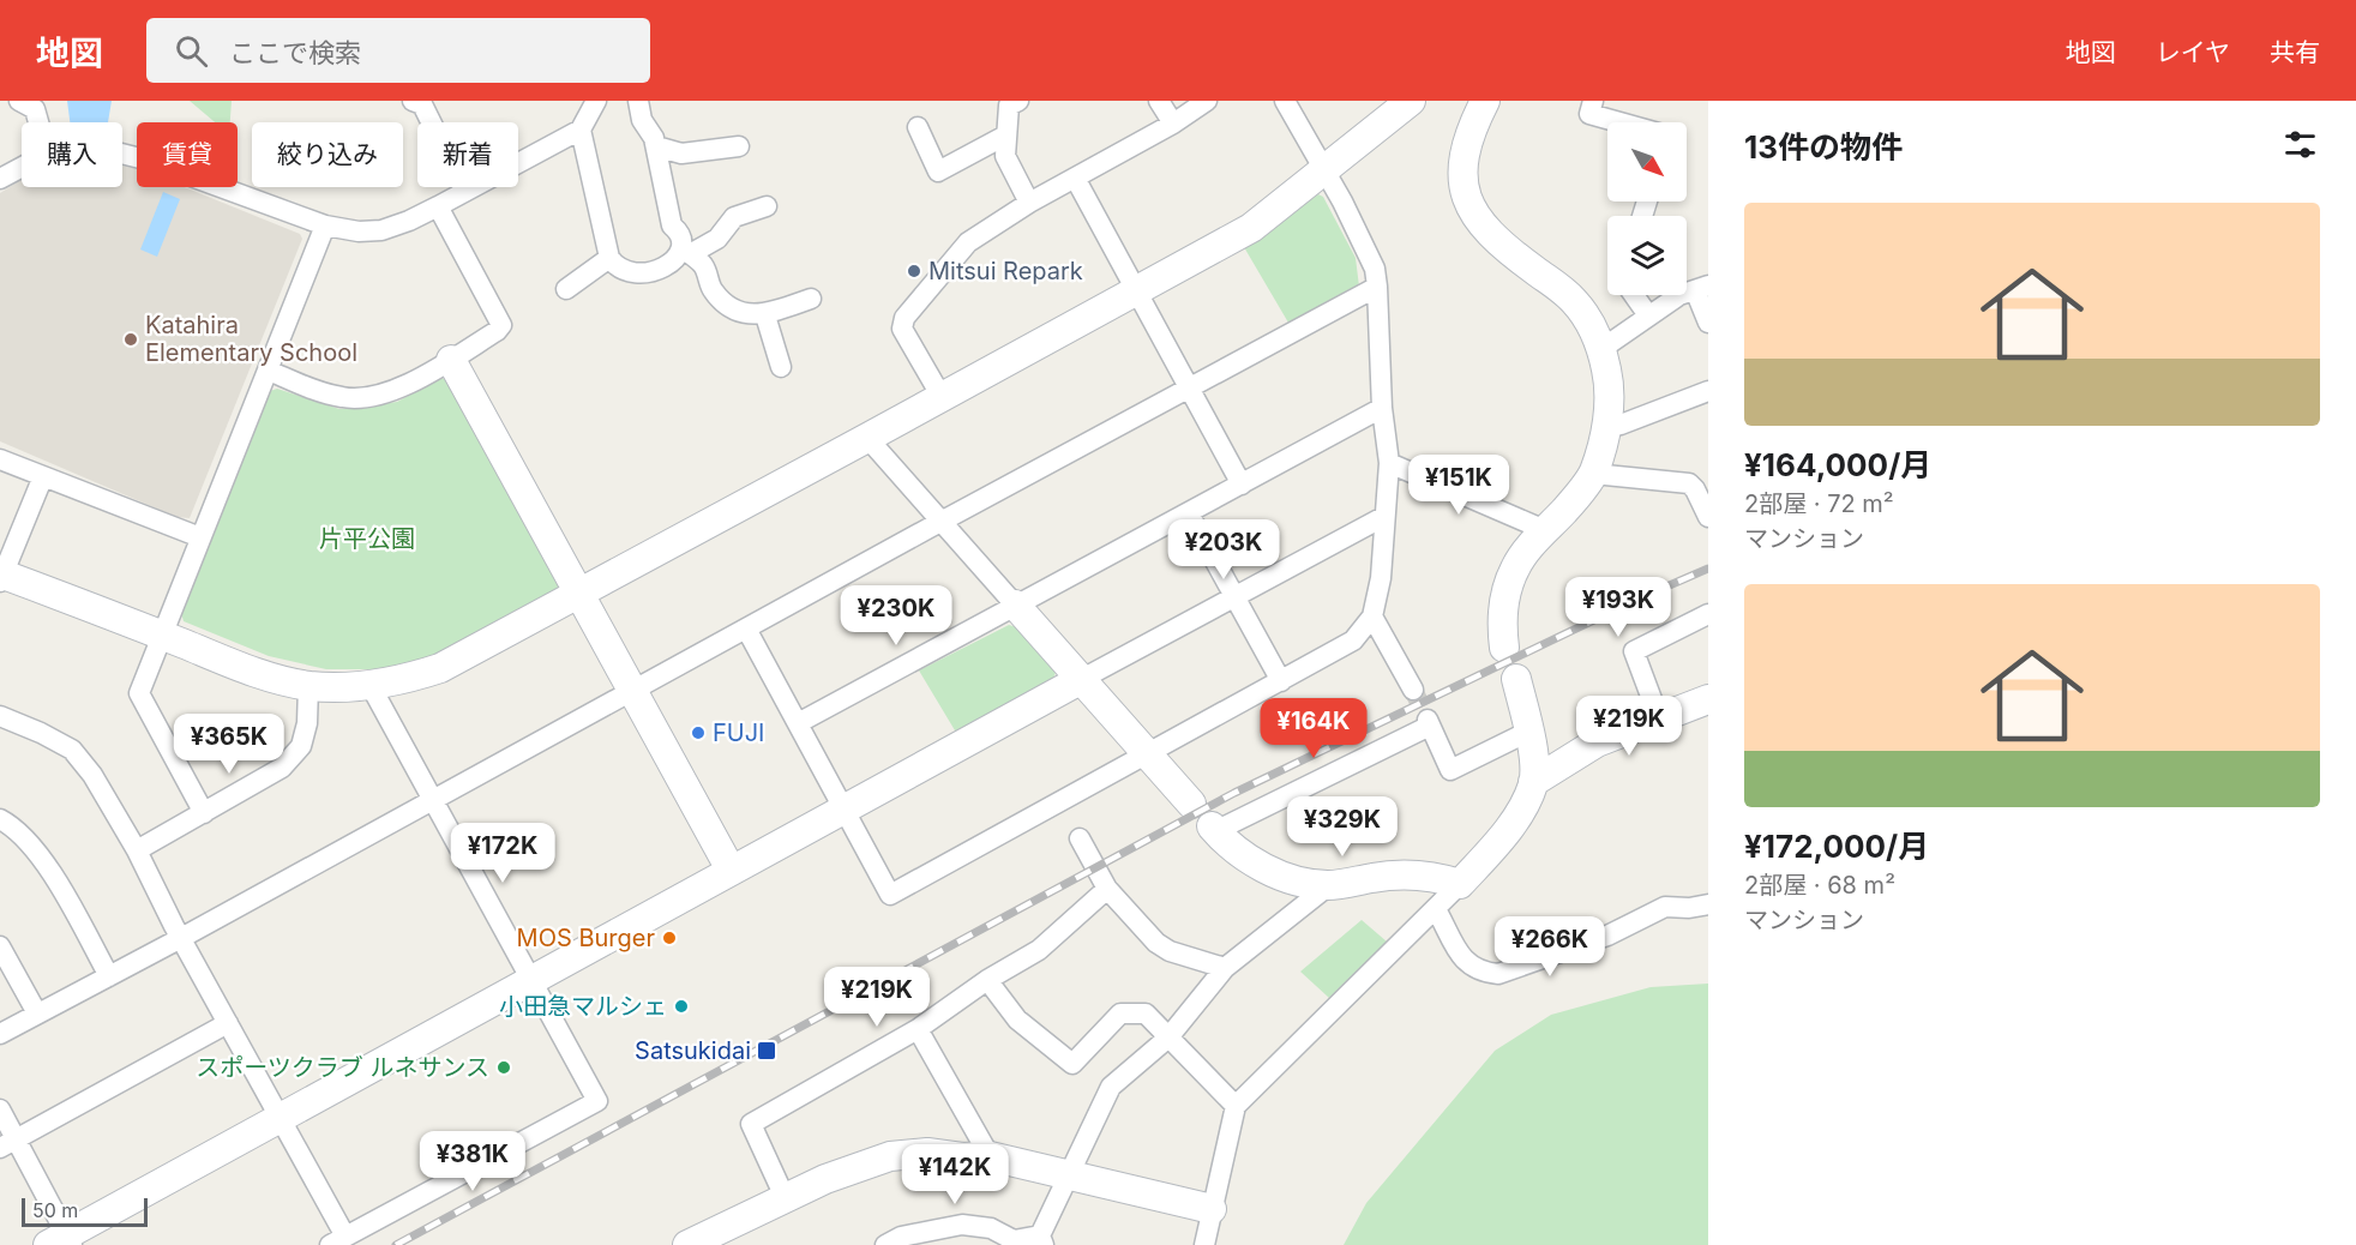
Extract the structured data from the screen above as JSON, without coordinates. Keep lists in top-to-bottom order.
{
  "parks": ["片平公園"],
  "places": {
    "other": [
      "Mitsui Repark",
      "Katahira Elementary School",
      "FUJI",
      "MOS Burger",
      "小田急マルシェ",
      "スポーツクラブ ルネサンス"
    ],
    "transit": ["Satsukidai"]
  },
  "scale_bar": "50 m",
  "north": "bottom right",
  "page": {
    "header": "地図",
    "search": "ここで検索",
    "nav": ["地図", "レイヤ", "共有"],
    "heading": "13件の物件",
    "chip": [
      "購入",
      "賃貸",
      "絞り込み",
      "新着"
    ],
    "list": [
      {
        "name": "¥164,000/月",
        "note": "2部屋 · 72 m² · マンション"
      },
      {
        "name": "¥172,000/月",
        "note": "2部屋 · 68 m² · マンション"
      }
    ],
    "price": [
      "¥151K",
      "¥203K",
      "¥193K",
      "¥230K",
      "¥219K",
      "¥164K",
      "¥365K",
      "¥329K",
      "¥172K",
      "¥266K",
      "¥219K",
      "¥381K",
      "¥142K"
    ],
    "scale": "50 m"
  }
}
